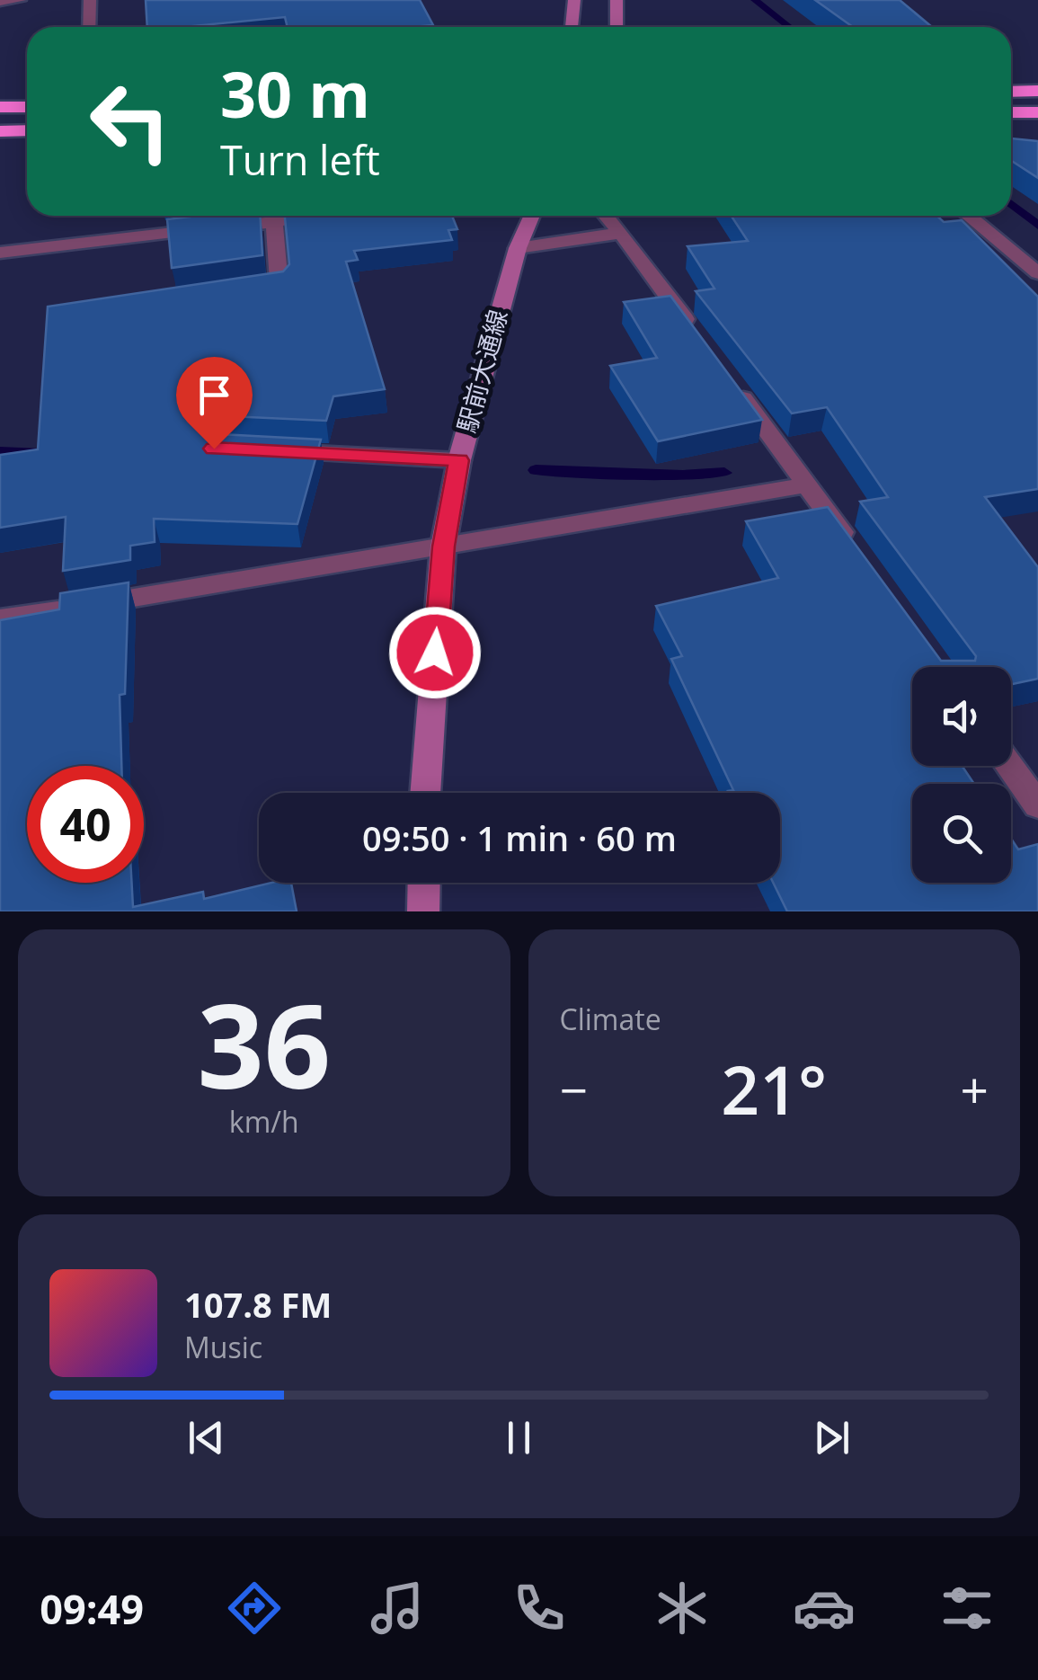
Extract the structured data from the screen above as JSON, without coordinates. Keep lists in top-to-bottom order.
{
  "streets": {
    "street": ["駅前大通線"]
  },
  "page": {
    "turn": ["30 m", "Turn left"],
    "limit": "40",
    "trip": "09:50 · 1 min · 60 m",
    "tile": [
      ["36", "km/h"],
      "Climate"
    ],
    "heat": ["−", "21°", "+"],
    "song": ["107.8 FM", "Music"],
    "tabs": "09:49"
  }
}
